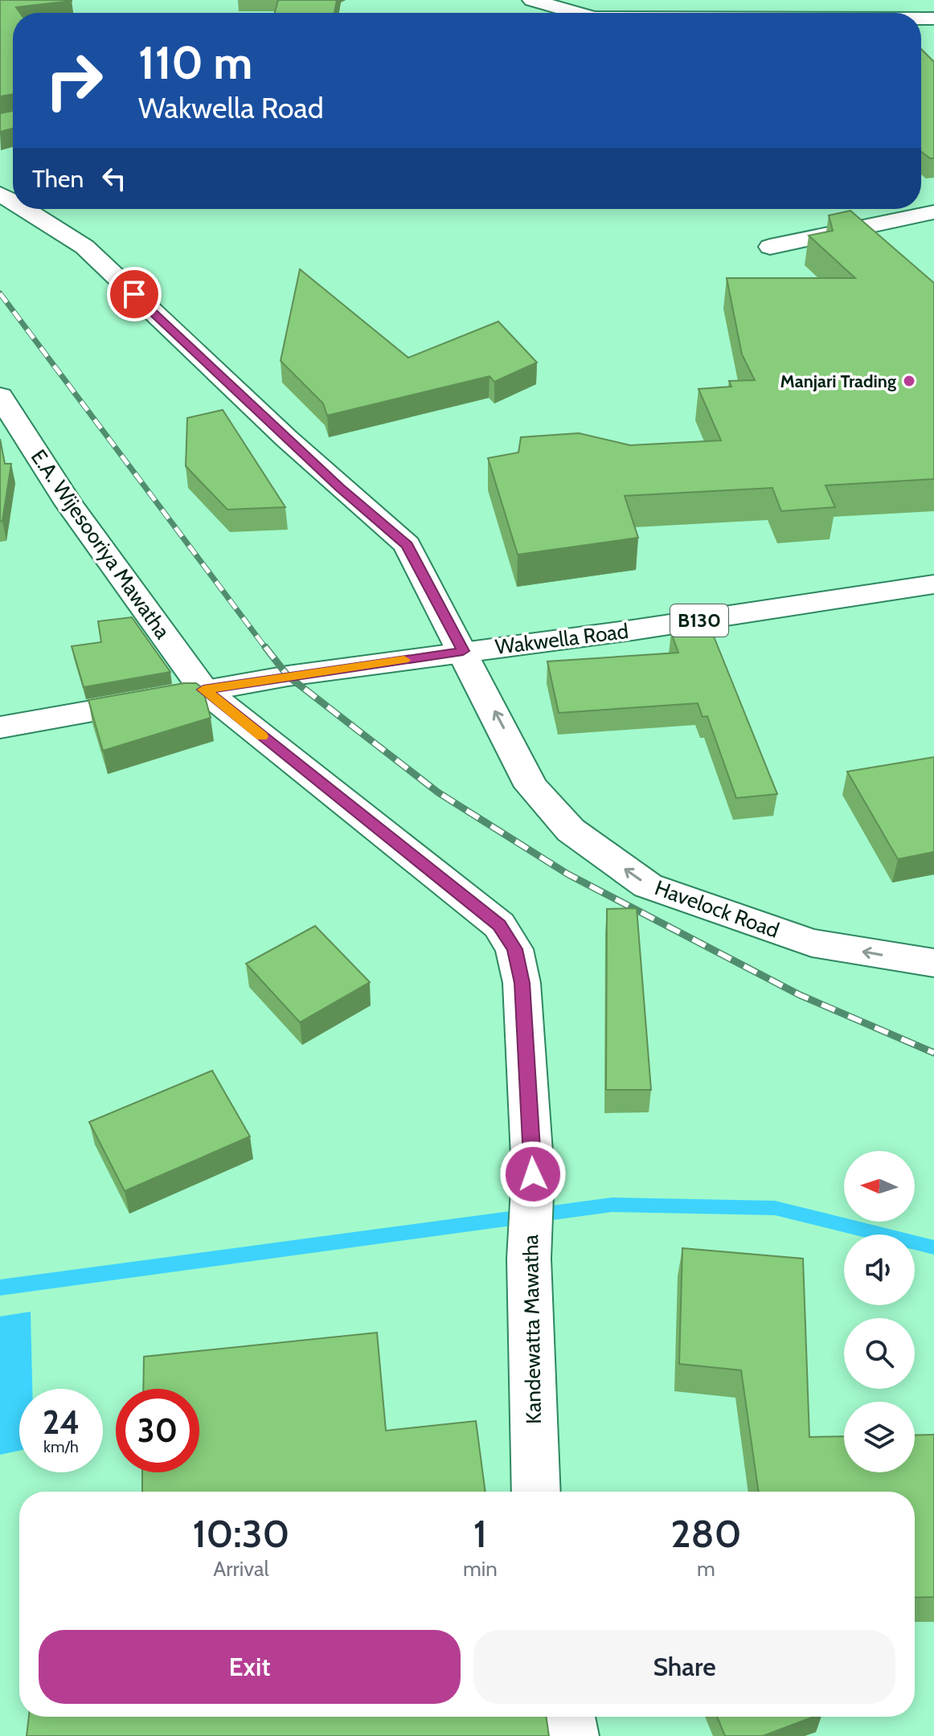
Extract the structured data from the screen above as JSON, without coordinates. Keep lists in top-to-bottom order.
{
  "streets": {
    "street": [
      "E.A. Wijesooriya Mawatha",
      "B130",
      "Wakwella Road",
      "Havelock Road",
      "Kandewatta Mawatha"
    ]
  },
  "crossings": [
    ["E.A. Wijesooriya Mawatha", "Wakwella Road"],
    ["E.A. Wijesooriya Mawatha", "Kandewatta Mawatha"],
    ["Wakwella Road", "Havelock Road"],
    ["Wakwella Road", "Kandewatta Mawatha"]
  ],
  "one_way": ["Havelock Road"],
  "places": ["Manjari Trading"],
  "north": "left",
  "page": {
    "turn": ["110 m", "Wakwella Road"],
    "then": "Then",
    "speed": "24 km/h",
    "limit": "30",
    "eta": [
      "10:30",
      "Arrival",
      "1",
      "min",
      "280",
      "m"
    ],
    "buttons": ["Exit", "Share"]
  }
}
